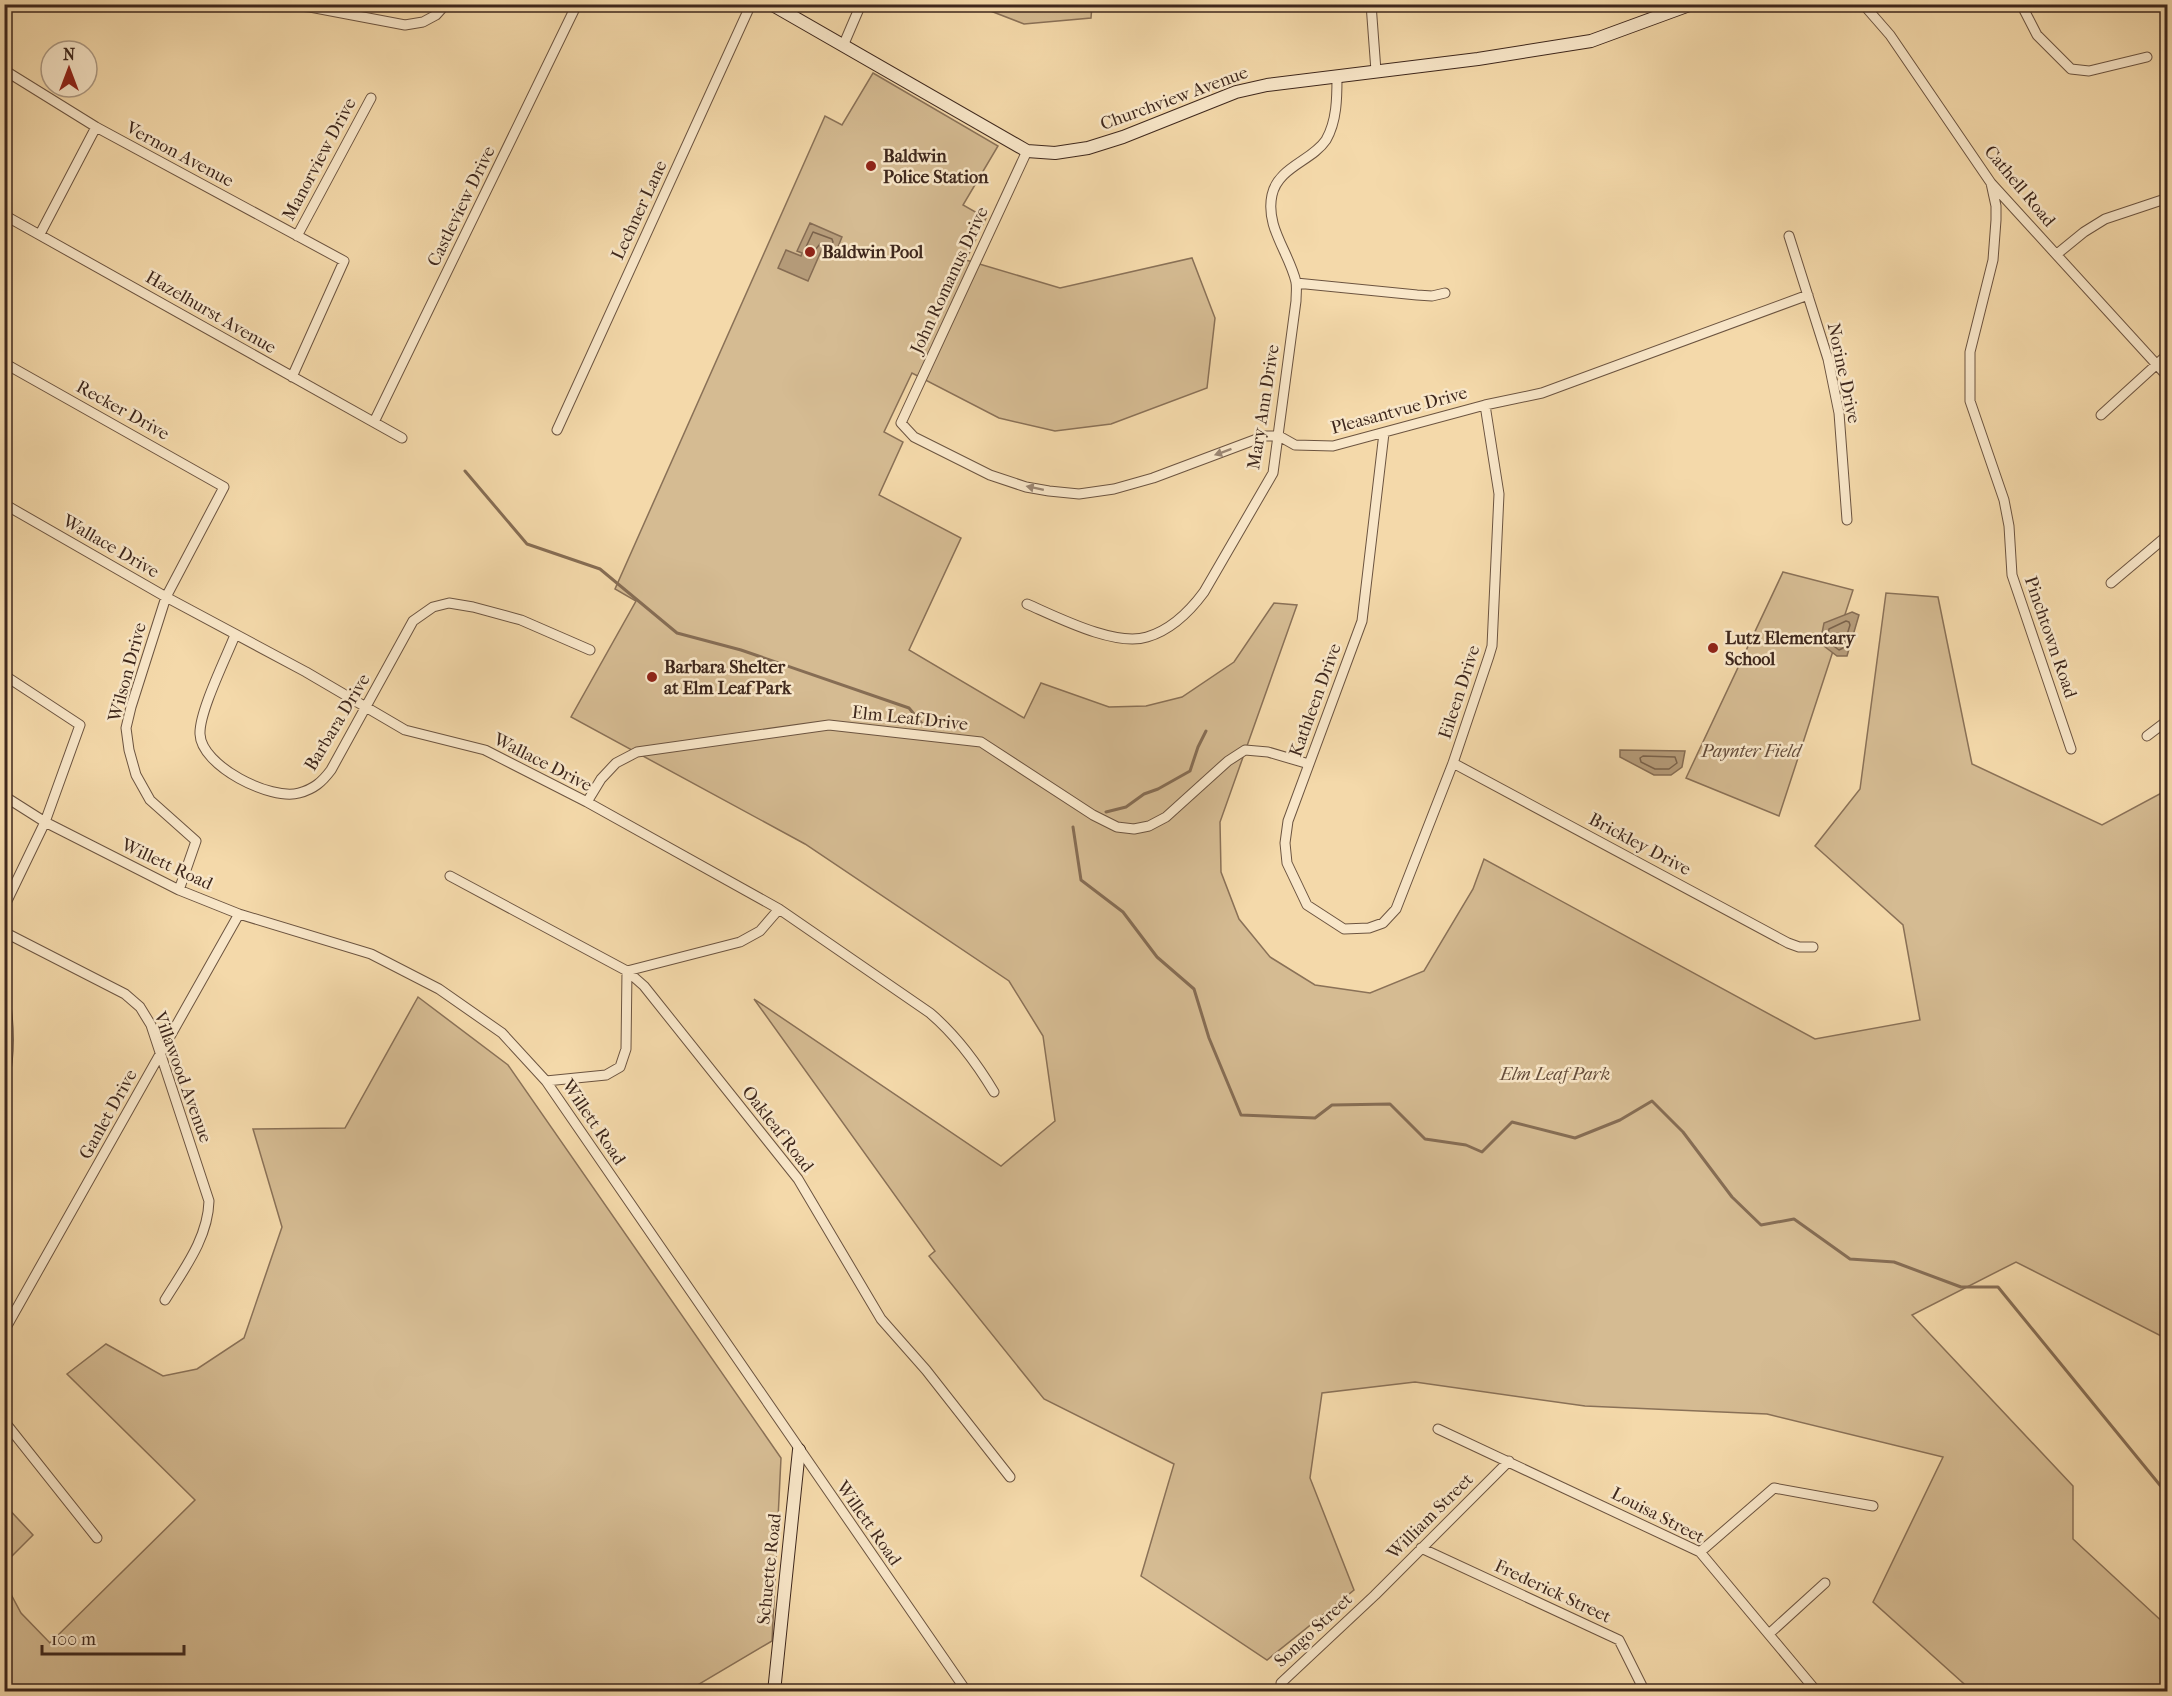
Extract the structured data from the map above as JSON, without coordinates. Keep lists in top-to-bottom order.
{
  "streets": {
    "street": [
      "Churchview Avenue",
      "Vernon Avenue",
      "Manorview Drive",
      "Cathell Road",
      "Castleview Drive",
      "Lechner Lane",
      "John Romanus Drive",
      "Hazelhurst Avenue",
      "Norine Drive",
      "Mary Ann Drive",
      "Recker Drive",
      "Pleasantvue Drive",
      "Wallace Drive",
      "Pinchtown Road",
      "Wilson Drive",
      "Eileen Drive",
      "Kathleen Drive",
      "Elm Leaf Drive",
      "Barbara Drive",
      "Brickley Drive",
      "Willett Road",
      "Villawood Avenue",
      "Ganlet Drive",
      "Oakleaf Road",
      "Louisa Street",
      "William Street",
      "Schuette Road",
      "Frederick Street",
      "Songo Street"
    ]
  },
  "crossings": [
    ["Churchview Avenue", "John Romanus Drive"],
    ["Churchview Avenue", "Mary Ann Drive"],
    ["Vernon Avenue", "Manorview Drive"],
    ["Vernon Avenue", "Hazelhurst Avenue"],
    ["Cathell Road", "Pinchtown Road"],
    ["Castleview Drive", "Hazelhurst Avenue"],
    ["John Romanus Drive", "Pleasantvue Drive"],
    ["Norine Drive", "Pleasantvue Drive"],
    ["Mary Ann Drive", "Pleasantvue Drive"],
    ["Recker Drive", "Wilson Drive"],
    ["Pleasantvue Drive", "Eileen Drive"],
    ["Pleasantvue Drive", "Kathleen Drive"],
    ["Wallace Drive", "Wilson Drive"],
    ["Wallace Drive", "Elm Leaf Drive"],
    ["Wallace Drive", "Barbara Drive"],
    ["Wilson Drive", "Willett Road"],
    ["Eileen Drive", "Kathleen Drive"],
    ["Eileen Drive", "Brickley Drive"],
    ["Kathleen Drive", "Elm Leaf Drive"],
    ["Willett Road", "Ganlet Drive"],
    ["Willett Road", "Schuette Road"],
    ["Villawood Avenue", "Ganlet Drive"],
    ["Louisa Street", "William Street"],
    ["William Street", "Frederick Street"],
    ["William Street", "Songo Street"]
  ],
  "one_way": ["Pleasantvue Drive"],
  "parks": ["Paynter Field", "Elm Leaf Park"],
  "places": [
    "Baldwin Police Station",
    "Baldwin Pool",
    "Lutz Elementary School",
    "Barbara Shelter at Elm Leaf Park"
  ],
  "scale_bar": "100 m",
  "north": "top"
}
